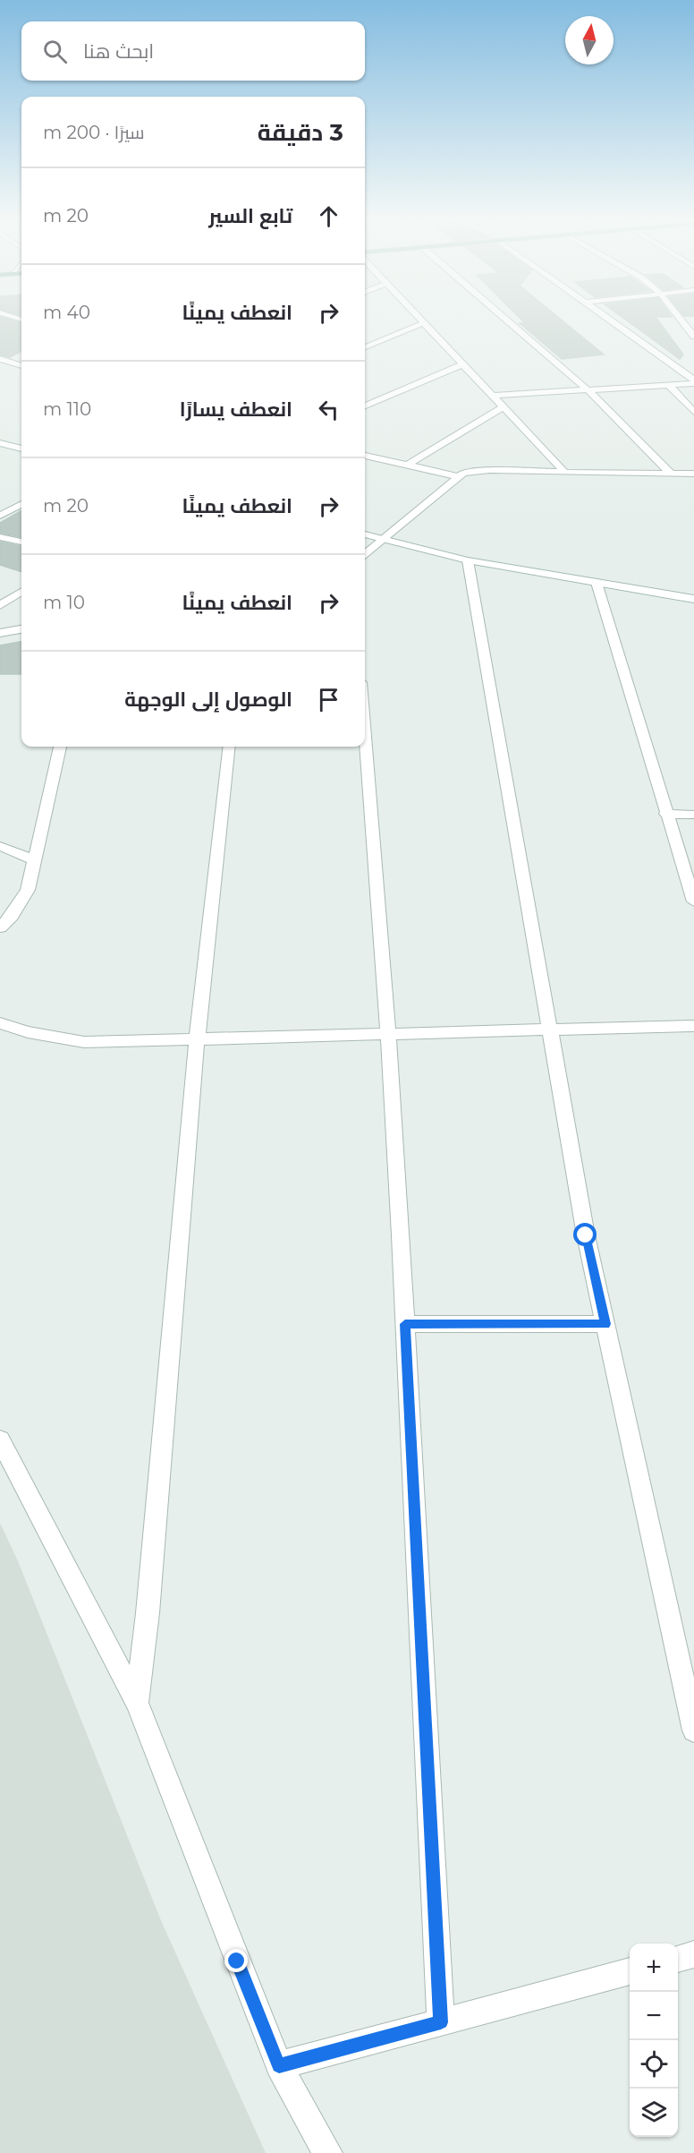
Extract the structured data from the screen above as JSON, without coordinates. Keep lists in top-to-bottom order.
{
  "north": "top",
  "page": {
    "search": "ابحث هنا",
    "heading": ["3 دقيقة", "سيرًا · 200 m"],
    "list": [
      ["تابع السير", "20 m"],
      ["انعطف يمينًا", "40 m"],
      ["انعطف يسارًا", "110 m"],
      ["انعطف يمينًا", "20 m"],
      ["انعطف يمينًا", "10 m"],
      "الوصول إلى الوجهة"
    ],
    "map_buttons": ["+", "−"]
  }
}
